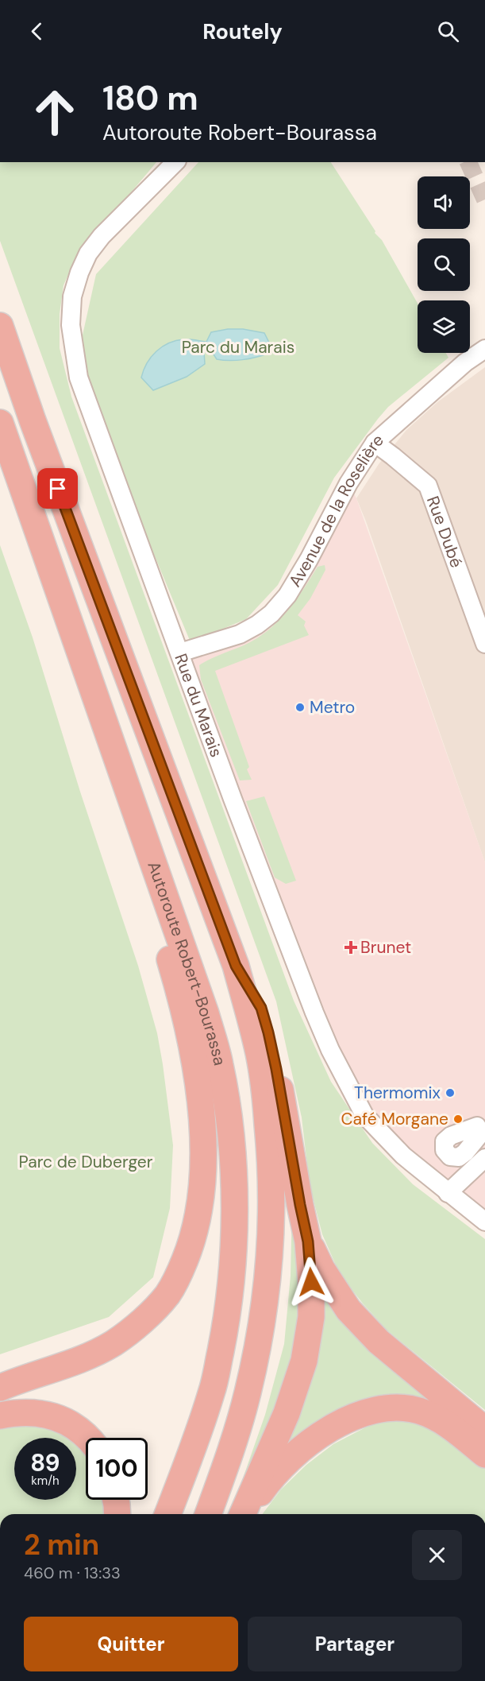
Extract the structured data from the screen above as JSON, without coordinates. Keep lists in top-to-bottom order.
{
  "streets": {
    "highway": ["Autoroute Robert-Bourassa"],
    "street": ["Avenue de la Roselière", "Rue Dubé", "Rue du Marais"]
  },
  "crossings": [
    ["Avenue de la Roselière", "Rue Dubé"],
    ["Avenue de la Roselière", "Rue du Marais"]
  ],
  "parks": ["Parc du Marais", "Parc de Duberger"],
  "places": {
    "other": ["Metro", "Thermomix", "Café Morgane"],
    "health": ["Brunet"]
  },
  "page": {
    "header": "Routely",
    "turn": ["180 m", "Autoroute Robert-Bourassa"],
    "speed": "89 km/h",
    "limit": "100",
    "heading": ["2 min", "460 m · 13:33"],
    "buttons": ["Quitter", "Partager"]
  }
}
